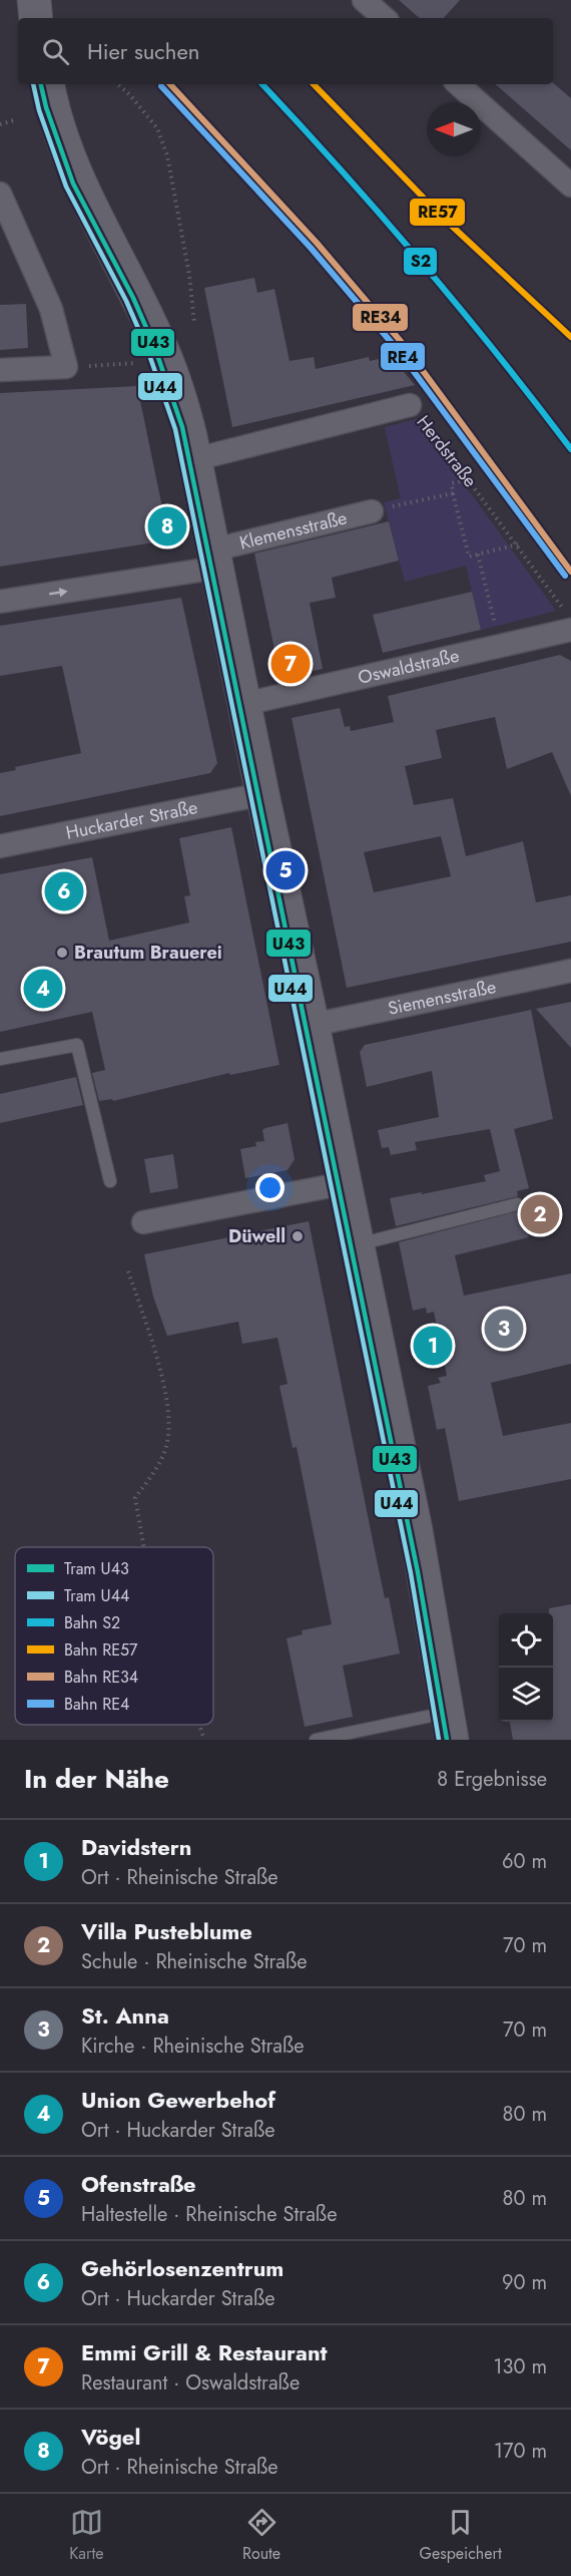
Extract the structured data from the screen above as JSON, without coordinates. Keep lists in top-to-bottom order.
{
  "streets": {
    "street": [
      "Herdstraße",
      "Klemensstraße",
      "Oswaldstraße",
      "Huckarder Straße",
      "Siemensstraße"
    ]
  },
  "crossings": [
    ["Herdstraße", "Oswaldstraße"]
  ],
  "one_way": ["Klemensstraße"],
  "places": ["Brautum Brauerei", "Düwell"],
  "lines": [
    "tram line U43",
    "tram line U44",
    "rail line S2",
    "rail line RE57",
    "rail line RE34",
    "rail line RE4"
  ],
  "legend": [
    "Tram U43",
    "Tram U44",
    "Bahn S2",
    "Bahn RE57",
    "Bahn RE34",
    "Bahn RE4"
  ],
  "north": "left",
  "page": {
    "search": "Hier suchen",
    "pins": [
      "8",
      "7",
      "5",
      "6",
      "4",
      "2",
      "3",
      "1"
    ],
    "heading": ["In der Nähe", "8 Ergebnisse"],
    "list": [
      {
        "mark": "1",
        "name": "Davidstern",
        "note": "Ort · Rheinische Straße",
        "value": "60 m"
      },
      {
        "mark": "2",
        "name": "Villa Pusteblume",
        "note": "Schule · Rheinische Straße",
        "value": "70 m"
      },
      {
        "mark": "3",
        "name": "St. Anna",
        "note": "Kirche · Rheinische Straße",
        "value": "70 m"
      },
      {
        "mark": "4",
        "name": "Union Gewerbehof",
        "note": "Ort · Huckarder Straße",
        "value": "80 m"
      },
      {
        "mark": "5",
        "name": "Ofenstraße",
        "note": "Haltestelle · Rheinische Straße",
        "value": "80 m"
      },
      {
        "mark": "6",
        "name": "Gehörlosenzentrum",
        "note": "Ort · Huckarder Straße",
        "value": "90 m"
      },
      {
        "mark": "7",
        "name": "Emmi Grill & Restaurant",
        "note": "Restaurant · Oswaldstraße",
        "value": "130 m"
      },
      {
        "mark": "8",
        "name": "Vögel",
        "note": "Ort · Rheinische Straße",
        "value": "170 m"
      }
    ],
    "nav": ["Karte", "Route", "Gespeichert"]
  }
}
